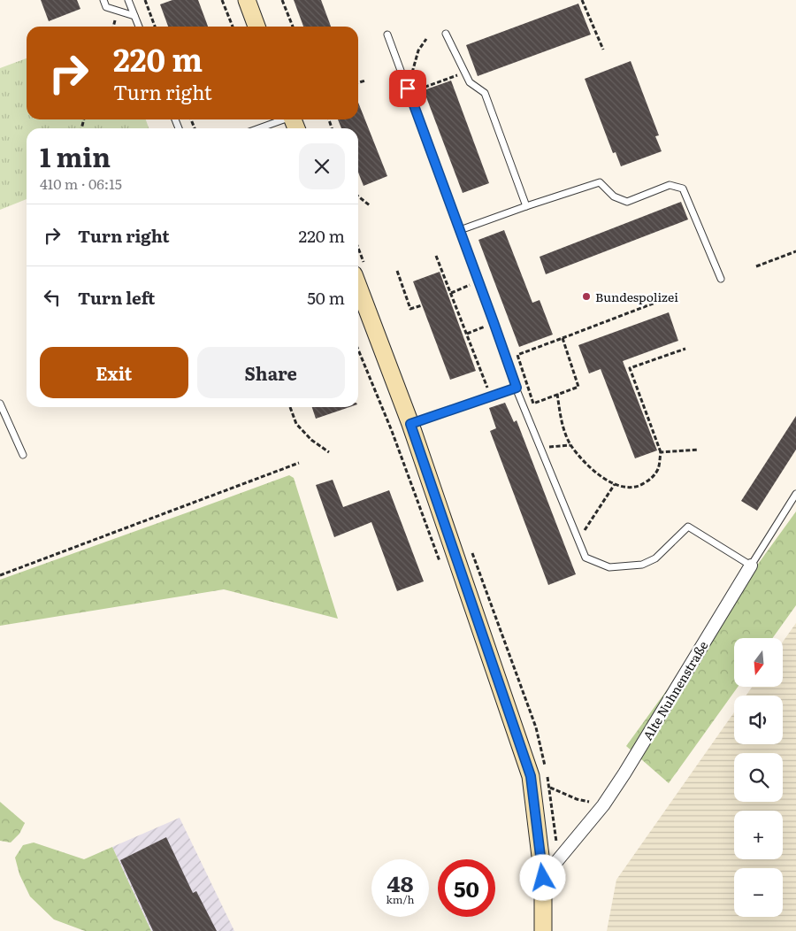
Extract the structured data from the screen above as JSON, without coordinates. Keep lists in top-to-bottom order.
{
  "streets": {
    "street": ["Alte Nuhnenstraße"]
  },
  "places": ["Bundespolizei"],
  "north": "bottom",
  "page": {
    "turn": ["220 m", "Turn right"],
    "heading": ["1 min", "410 m · 06:15"],
    "list": [
      {
        "name": "Turn right",
        "value": "220 m"
      },
      {
        "name": "Turn left",
        "value": "50 m"
      }
    ],
    "buttons": ["Exit", "Share"],
    "map_buttons": ["+", "−"],
    "speed": "48 km/h",
    "limit": "50"
  }
}
